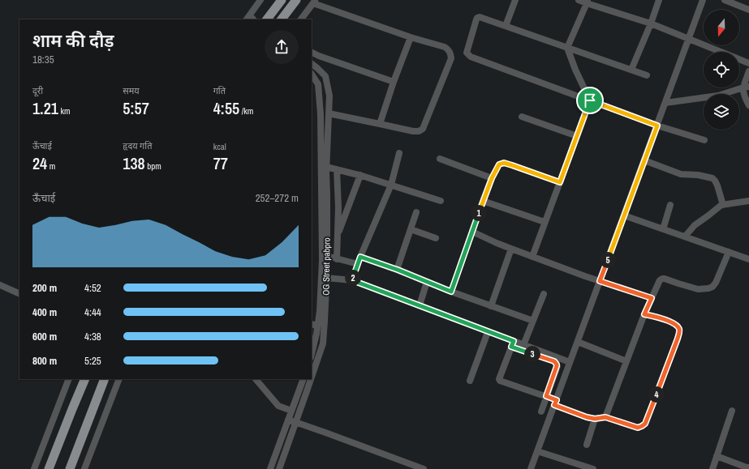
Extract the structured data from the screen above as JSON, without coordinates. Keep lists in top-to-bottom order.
{
  "streets": {
    "street": ["OG Street pabpro"]
  },
  "north": "bottom",
  "page": {
    "heading": ["शाम की दौड़", "18:35"],
    "stats": [
      ["दूरी", "1.21 km"],
      ["समय", "5:57"],
      ["गति", "4:55 /km"],
      ["ऊँचाई", "24 m"],
      ["हृदय गति", "138 bpm"],
      ["kcal", "77"]
    ],
    "chart": ["ऊँचाई", "252–272 m"],
    "pins": [
      "1",
      "5",
      "2",
      "3",
      "4"
    ],
    "list": [
      {
        "name": "200 m",
        "note": "4:52"
      },
      {
        "name": "400 m",
        "note": "4:44"
      },
      {
        "name": "600 m",
        "note": "4:38"
      },
      {
        "name": "800 m",
        "note": "5:25"
      }
    ]
  }
}
